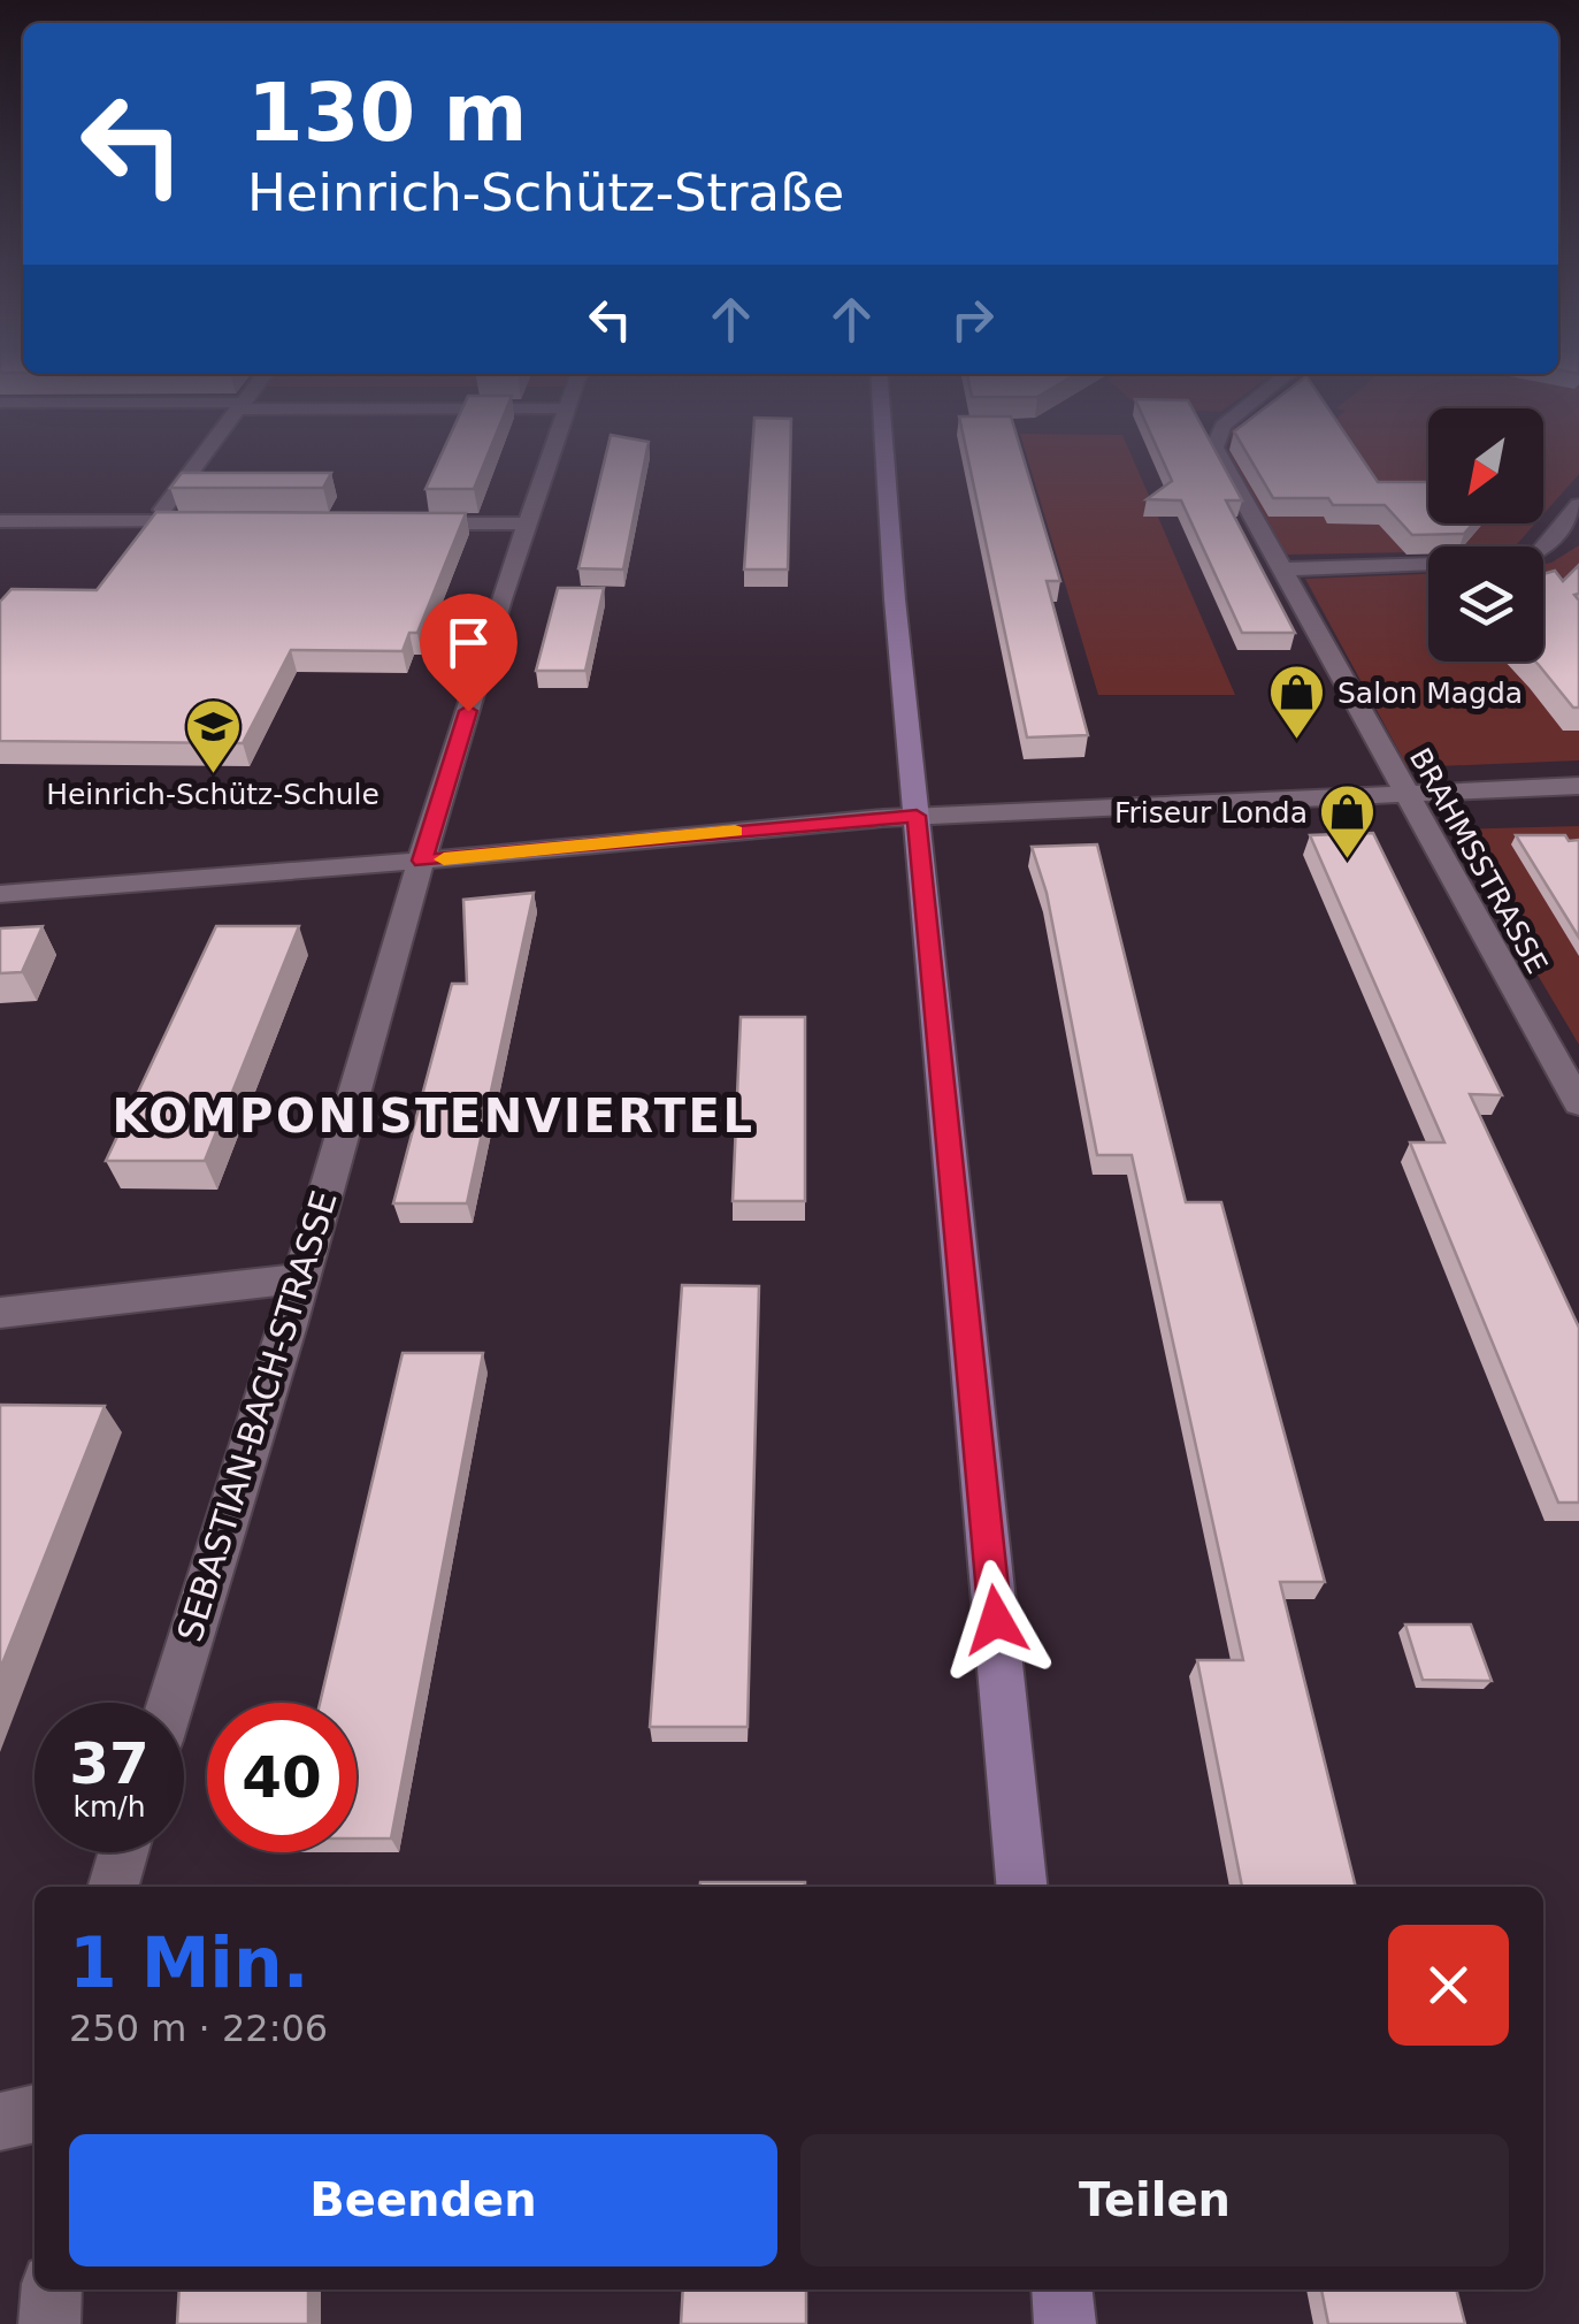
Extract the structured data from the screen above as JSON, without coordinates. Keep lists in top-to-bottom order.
{
  "streets": {
    "street": ["BRAHMSSTRASSE", "SEBASTIAN-BACH-STRASSE"]
  },
  "districts": ["KOMPONISTENVIERTEL"],
  "places": {
    "shop": ["Salon Magda", "Friseur Londa"],
    "school or university": ["Heinrich-Schütz-Schule"]
  },
  "north": "bottom left",
  "page": {
    "turn": ["130 m", "Heinrich-Schütz-Straße"],
    "speed": "37 km/h",
    "limit": "40",
    "heading": ["1 Min.", "250 m · 22:06"],
    "buttons": ["Beenden", "Teilen"]
  }
}
